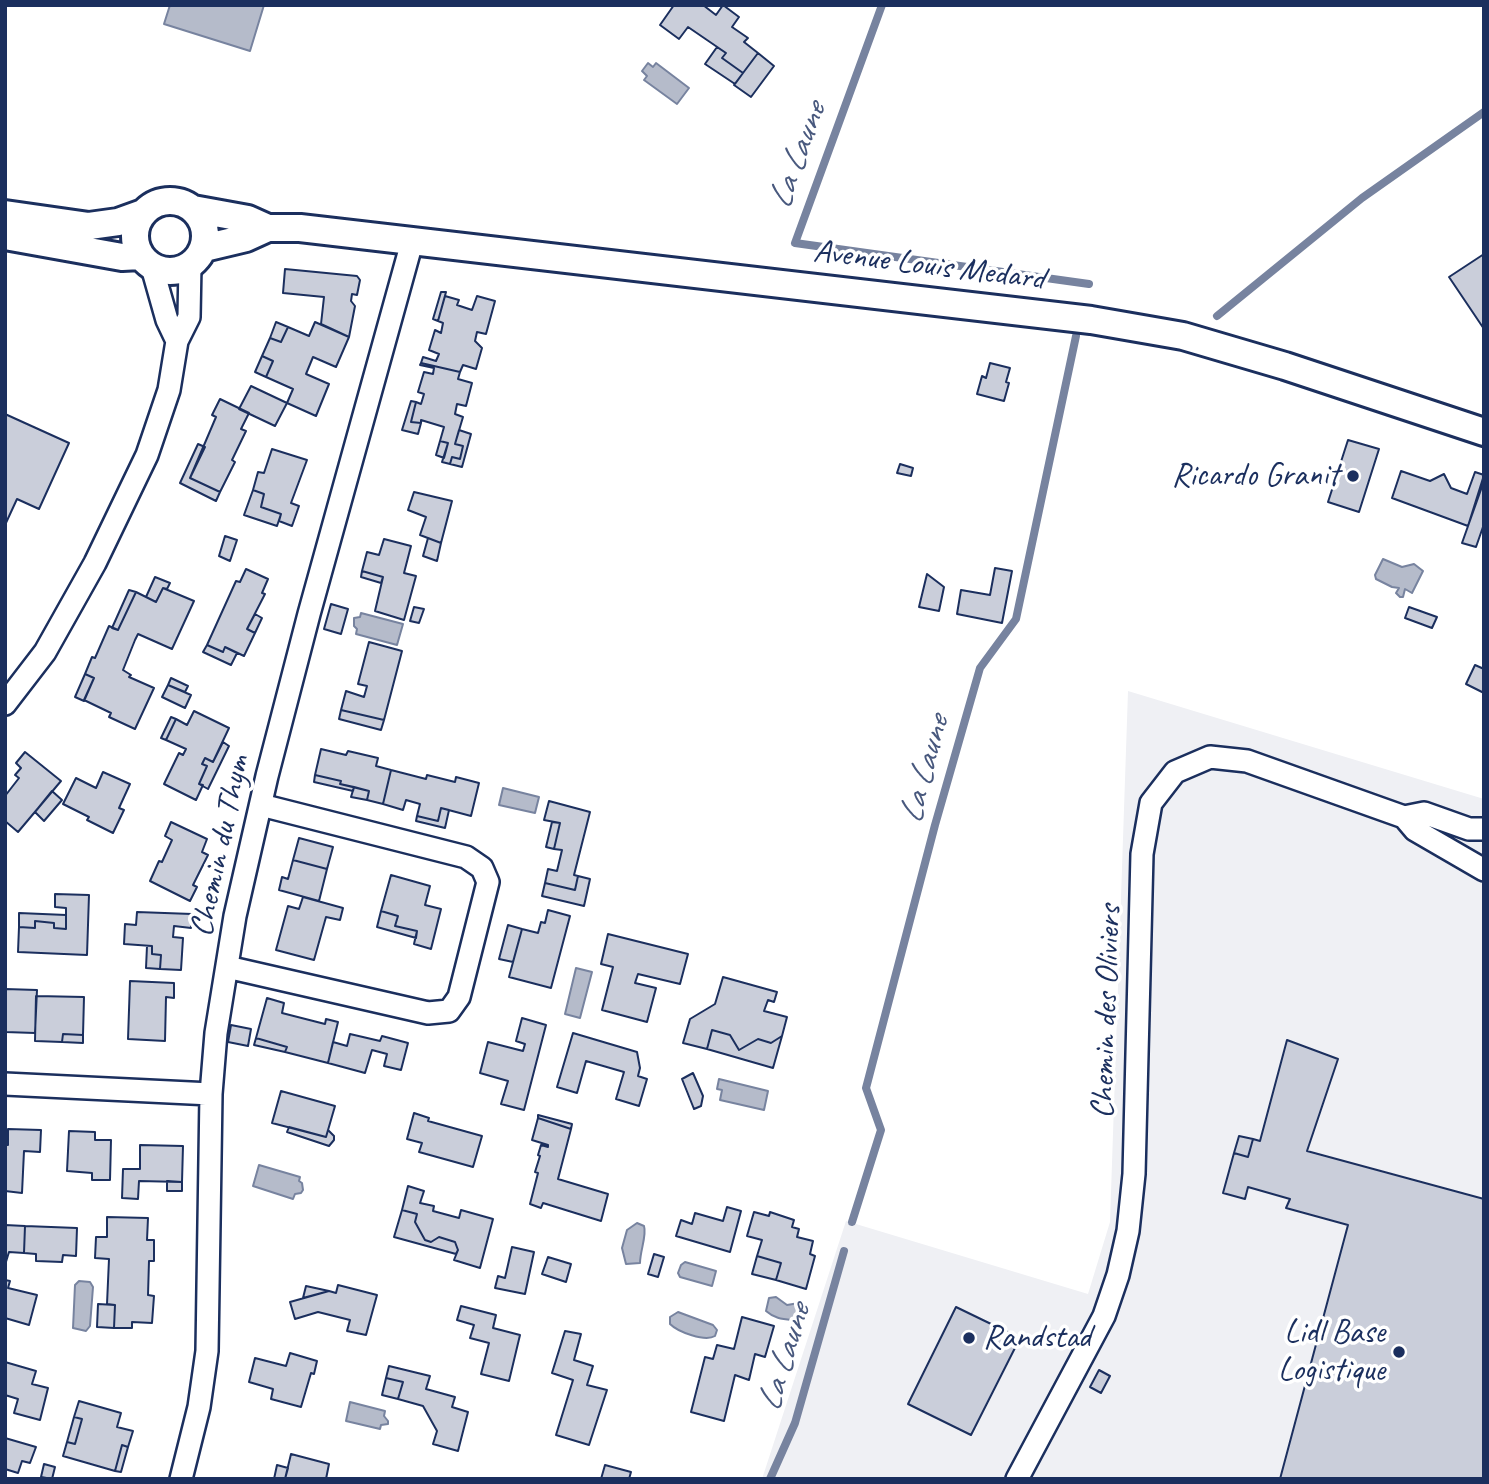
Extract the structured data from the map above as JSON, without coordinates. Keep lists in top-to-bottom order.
{
  "streets": {
    "street": ["Avenue Louis Medard", "Chemin du Thym", "Chemin des Oliviers"]
  },
  "crossings": [
    ["Avenue Louis Medard", "Chemin du Thym"]
  ],
  "water": ["La Laune"],
  "places": ["Ricardo Granit", "Randstad", "Lidl Base Logistique"]
}
